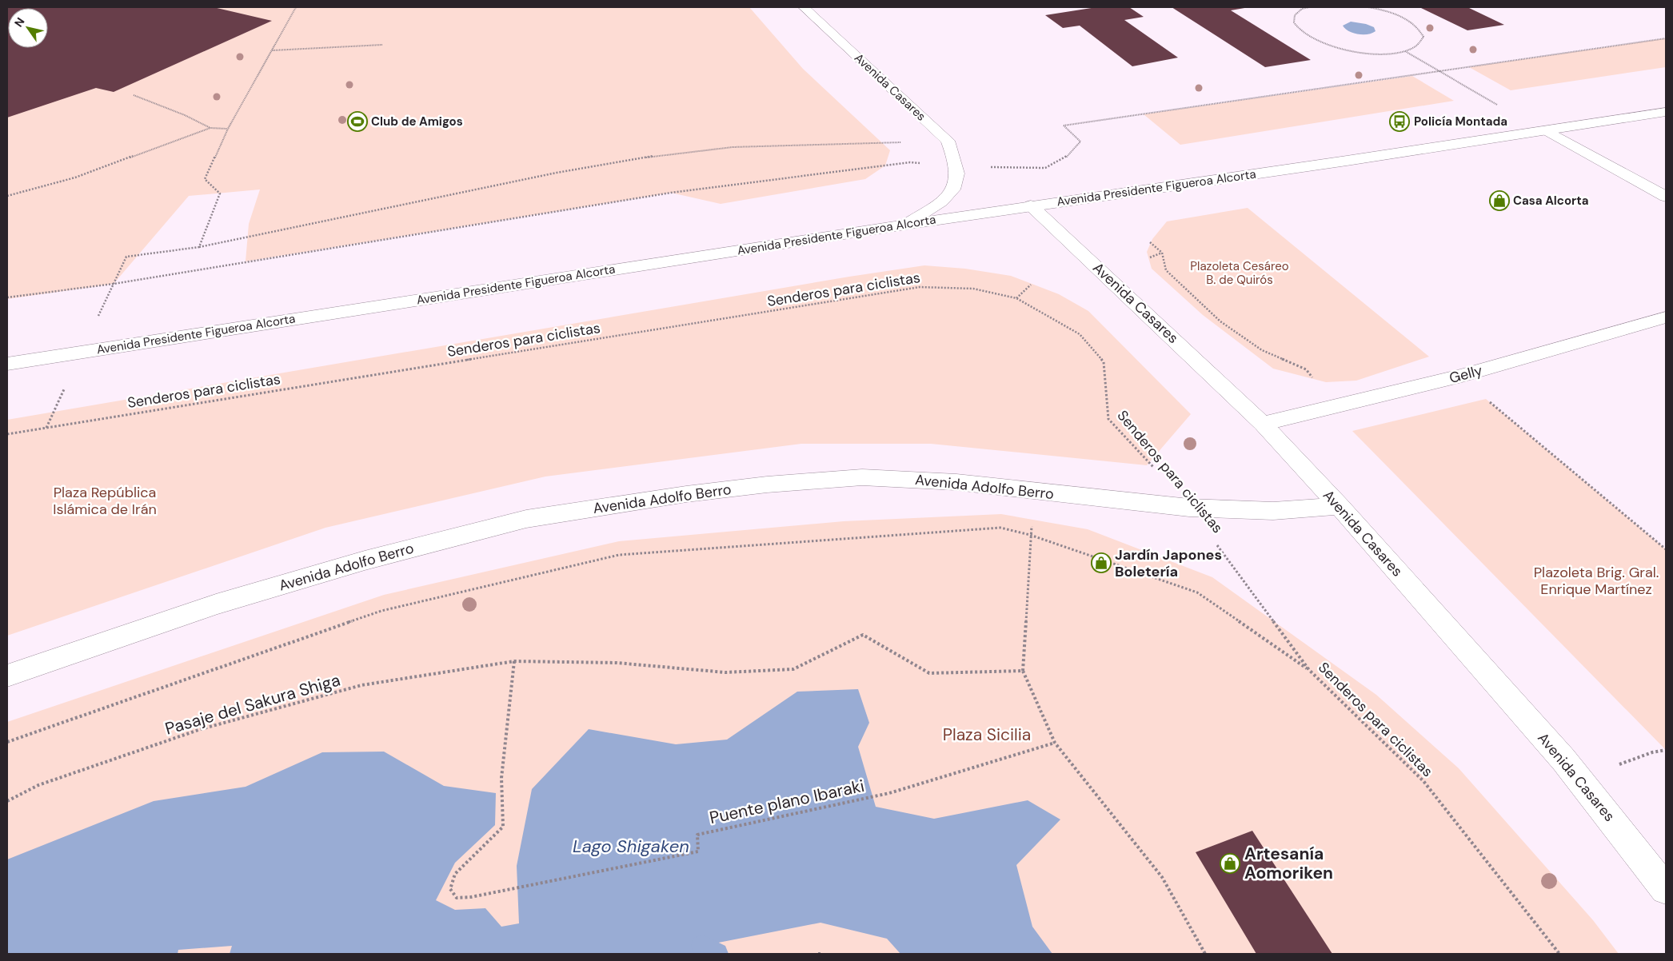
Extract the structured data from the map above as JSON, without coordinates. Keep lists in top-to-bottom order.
{
  "streets": {
    "main road": [
      "Avenida Casares",
      "Avenida Presidente Figueroa Alcorta",
      "Gelly",
      "Avenida Adolfo Berro"
    ],
    "path": ["Senderos para ciclistas", "Pasaje del Sakura Shiga", "Puente plano Ibaraki"]
  },
  "crossings": [
    ["Avenida Casares", "Avenida Presidente Figueroa Alcorta"],
    ["Avenida Casares", "Gelly"],
    ["Avenida Casares", "Avenida Adolfo Berro"],
    ["Senderos para ciclistas", "Avenida Adolfo Berro"],
    ["Pasaje del Sakura Shiga", "Puente plano Ibaraki"]
  ],
  "water": ["Lago Shigaken"],
  "parks": [
    "Plazoleta Cesáreo B. de Quirós",
    "Plaza República Islámica de Irán",
    "Plazoleta Brig. Gral. Enrique Martínez",
    "Plaza Sicilia"
  ],
  "places": {
    "sports": ["Club de Amigos"],
    "bus stop": ["Policía Montada"],
    "shop": ["Casa Alcorta", "Jardín Japones Boletería", "Artesanía Aomoriken"]
  },
  "north": "top left"
}
